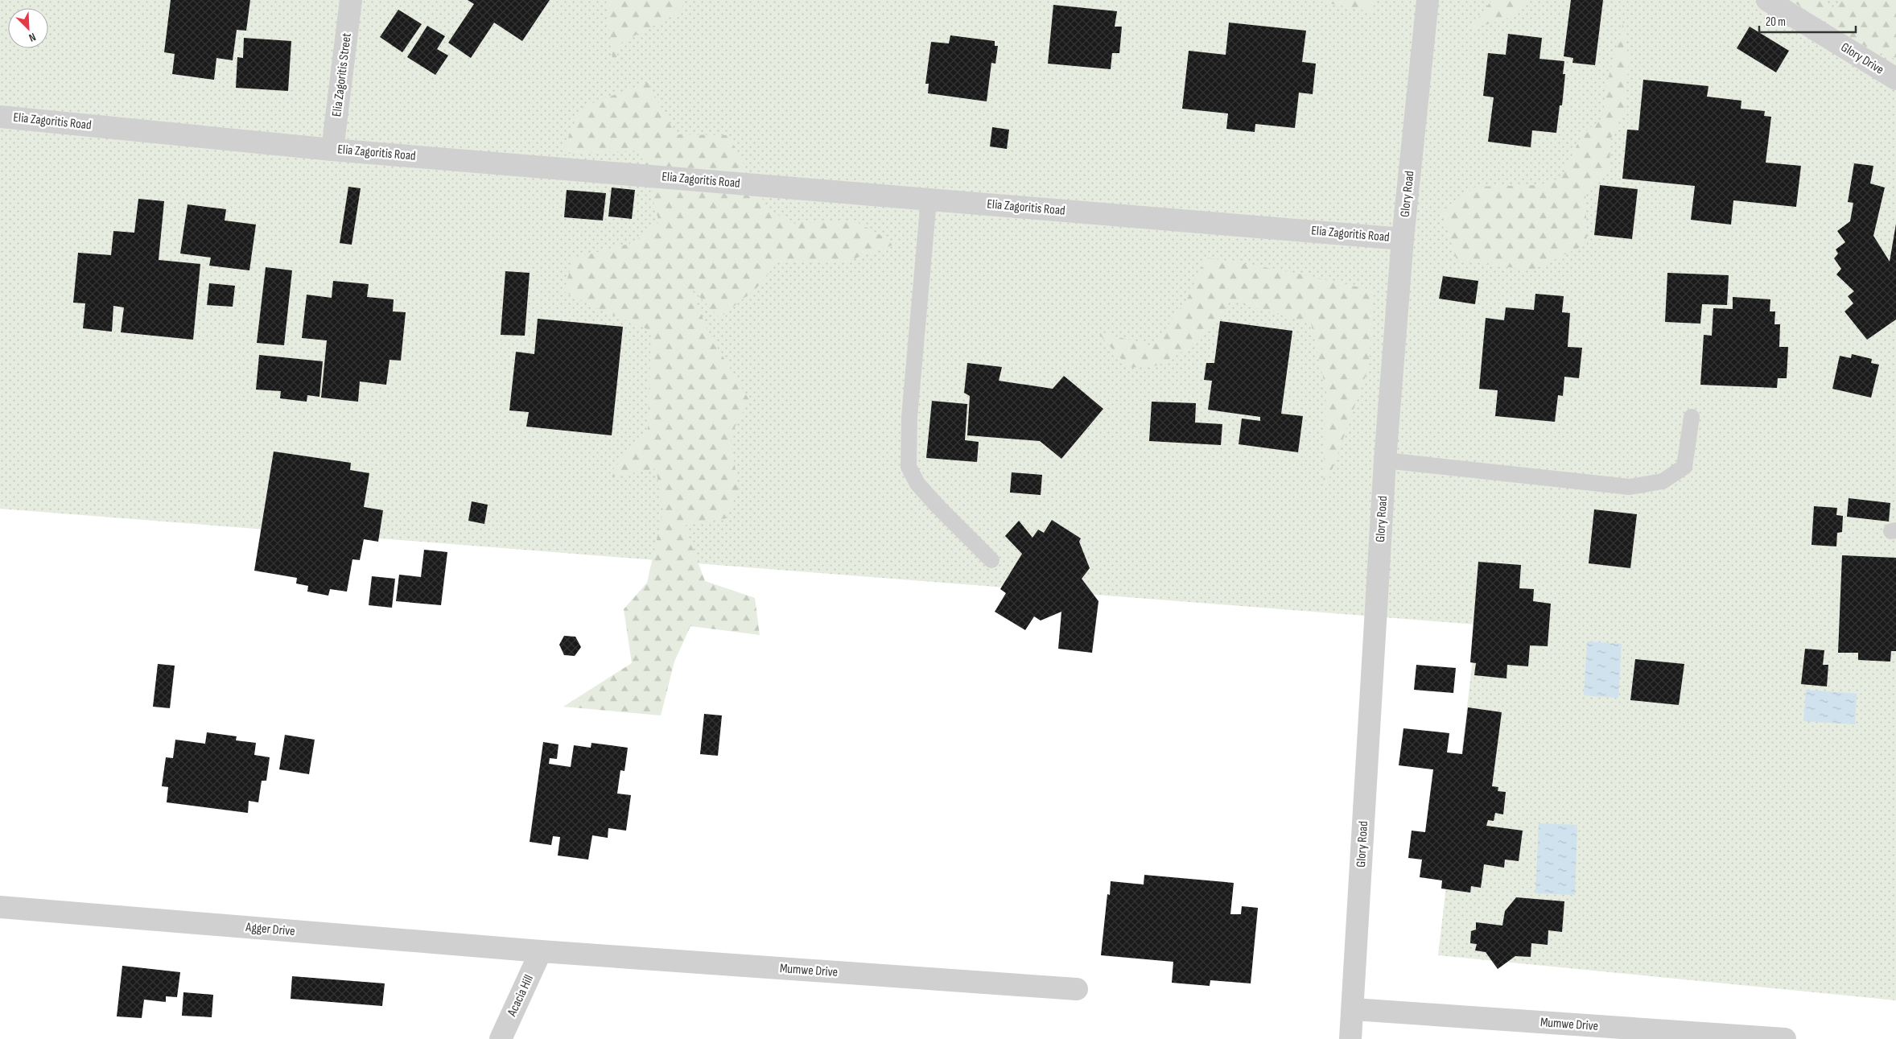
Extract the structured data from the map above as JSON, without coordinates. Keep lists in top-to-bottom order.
{
  "streets": {
    "street": [
      "Glory Drive",
      "Elia Zagoritis Street",
      "Elia Zagoritis Road",
      "Glory Road",
      "Agger Drive",
      "Mumwe Drive",
      "Acacia Hill"
    ]
  },
  "crossings": [
    ["Elia Zagoritis Street", "Elia Zagoritis Road"],
    ["Elia Zagoritis Road", "Glory Road"],
    ["Glory Road", "Mumwe Drive"],
    ["Agger Drive", "Mumwe Drive"],
    ["Agger Drive", "Acacia Hill"],
    ["Mumwe Drive", "Acacia Hill"]
  ],
  "scale_bar": "20 m",
  "north": "bottom right"
}
